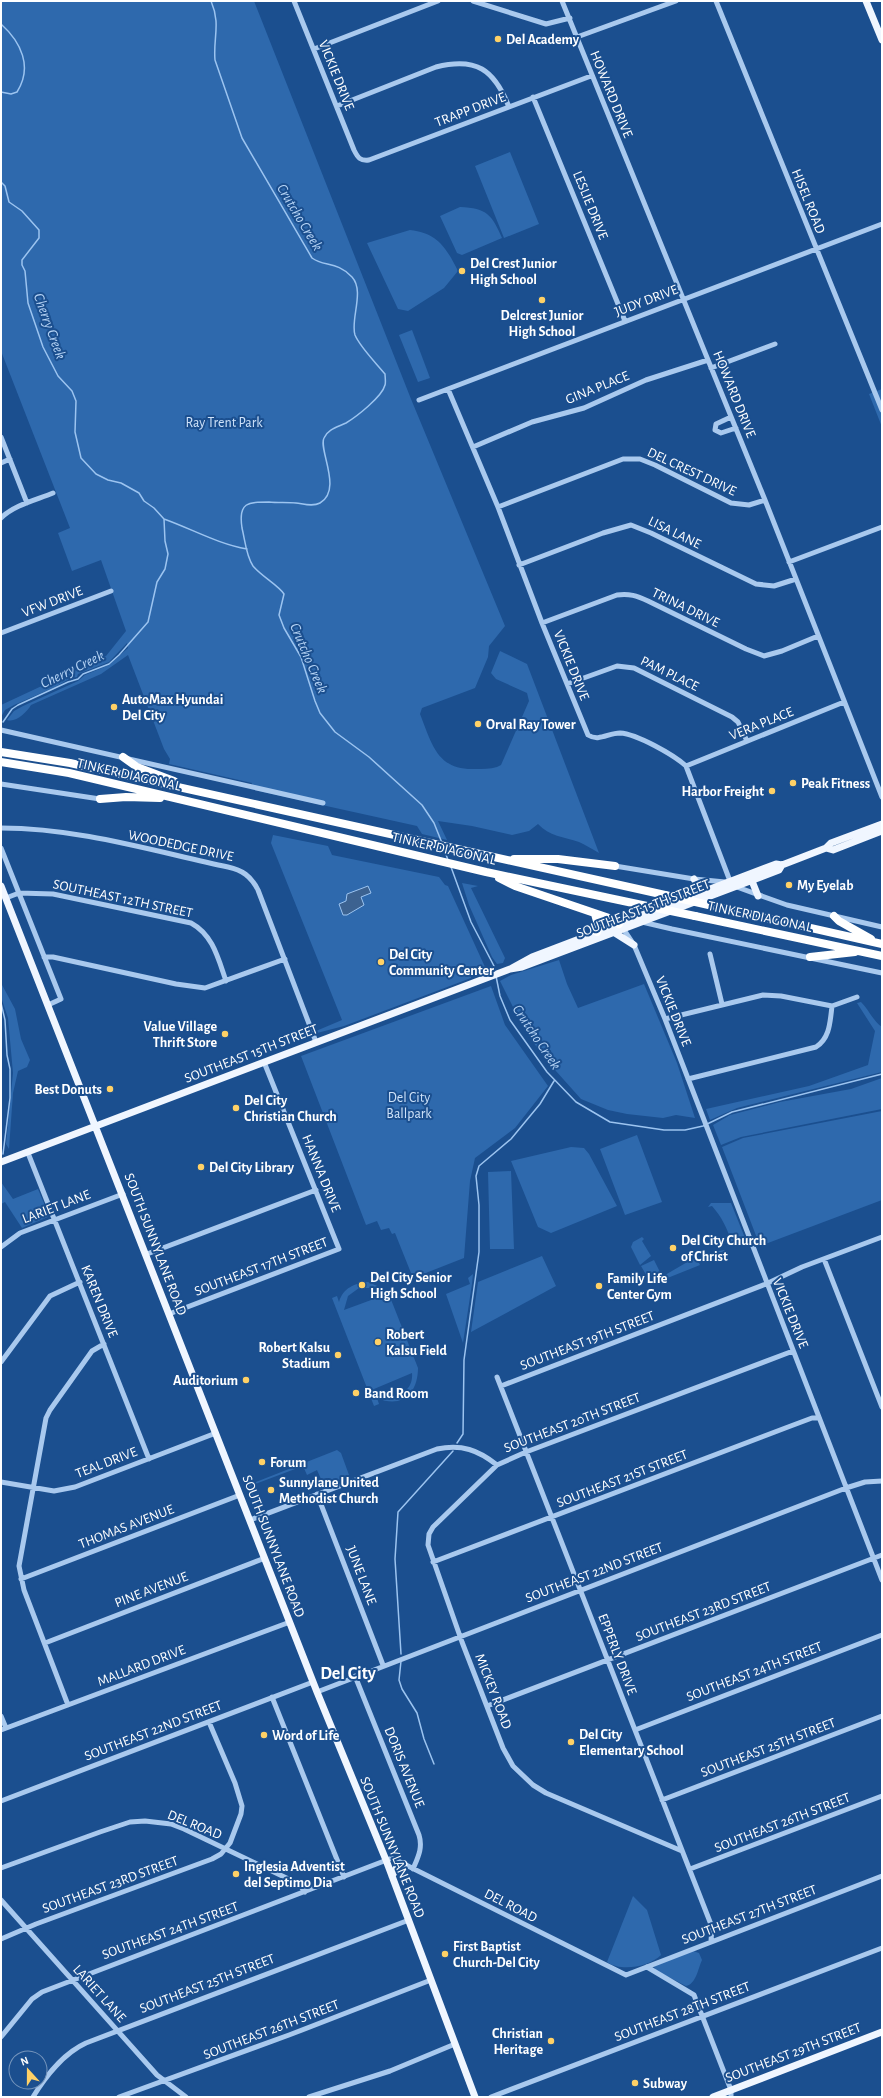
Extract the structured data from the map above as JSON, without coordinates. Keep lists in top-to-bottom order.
{
  "streets": {
    "highway": ["TINKER DIAGONAL"],
    "main road": ["SOUTHEAST 15TH STREET", "SOUTH SUNNYLANE ROAD", "SOUTHEAST 29TH STREET"],
    "street": [
      "VICKIE DRIVE",
      "HOWARD DRIVE",
      "TRAPP DRIVE",
      "HISEL ROAD",
      "LESLIE DRIVE",
      "JUDY DRIVE",
      "GINA PLACE",
      "DEL CREST DRIVE",
      "LISA LANE",
      "VFW DRIVE",
      "TRINA DRIVE",
      "PAM PLACE",
      "VERA PLACE",
      "WOODEDGE DRIVE",
      "SOUTHEAST 12TH STREET",
      "HANNA DRIVE",
      "LARIET LANE",
      "SOUTHEAST 17TH STREET",
      "KAREN DRIVE",
      "SOUTHEAST 19TH STREET",
      "SOUTHEAST 20TH STREET",
      "TEAL DRIVE",
      "SOUTHEAST 21ST STREET",
      "THOMAS AVENUE",
      "SOUTHEAST 22ND STREET",
      "JUNE LANE",
      "PINE AVENUE",
      "SOUTHEAST 23RD STREET",
      "EPPERLY DRIVE",
      "MALLARD DRIVE",
      "SOUTHEAST 24TH STREET",
      "MICKEY ROAD",
      "SOUTHEAST 25TH STREET",
      "DORIS AVENUE",
      "SOUTHEAST 26TH STREET",
      "DEL ROAD",
      "SOUTHEAST 27TH STREET",
      "SOUTHEAST 28TH STREET"
    ]
  },
  "crossings": [
    ["VICKIE DRIVE", "TRAPP DRIVE"],
    ["VICKIE DRIVE", "JUDY DRIVE"],
    ["VICKIE DRIVE", "GINA PLACE"],
    ["VICKIE DRIVE", "DEL CREST DRIVE"],
    ["VICKIE DRIVE", "LISA LANE"],
    ["VICKIE DRIVE", "TRINA DRIVE"],
    ["VICKIE DRIVE", "PAM PLACE"],
    ["VICKIE DRIVE", "VERA PLACE"],
    ["VICKIE DRIVE", "SOUTHEAST 15TH STREET"],
    ["VICKIE DRIVE", "SOUTHEAST 19TH STREET"],
    ["VICKIE DRIVE", "SOUTHEAST 20TH STREET"],
    ["VICKIE DRIVE", "SOUTHEAST 21ST STREET"],
    ["VICKIE DRIVE", "SOUTHEAST 22ND STREET"],
    ["VICKIE DRIVE", "SOUTHEAST 23RD STREET"],
    ["HOWARD DRIVE", "TRAPP DRIVE"],
    ["HOWARD DRIVE", "JUDY DRIVE"],
    ["HOWARD DRIVE", "GINA PLACE"],
    ["HOWARD DRIVE", "DEL CREST DRIVE"],
    ["HOWARD DRIVE", "LISA LANE"],
    ["HOWARD DRIVE", "TRINA DRIVE"],
    ["HOWARD DRIVE", "VERA PLACE"],
    ["TRAPP DRIVE", "LESLIE DRIVE"],
    ["HISEL ROAD", "JUDY DRIVE"],
    ["LESLIE DRIVE", "JUDY DRIVE"],
    ["PAM PLACE", "VERA PLACE"],
    ["TINKER DIAGONAL", "SOUTHEAST 15TH STREET"],
    ["WOODEDGE DRIVE", "SOUTHEAST 15TH STREET"],
    ["SOUTHEAST 12TH STREET", "SOUTH SUNNYLANE ROAD"],
    ["SOUTHEAST 15TH STREET", "HANNA DRIVE"],
    ["SOUTHEAST 15TH STREET", "SOUTH SUNNYLANE ROAD"],
    ["SOUTHEAST 15TH STREET", "KAREN DRIVE"],
    ["HANNA DRIVE", "SOUTHEAST 17TH STREET"],
    ["LARIET LANE", "SOUTH SUNNYLANE ROAD"],
    ["LARIET LANE", "KAREN DRIVE"],
    ["LARIET LANE", "SOUTHEAST 23RD STREET"],
    ["LARIET LANE", "SOUTHEAST 24TH STREET"],
    ["LARIET LANE", "SOUTHEAST 25TH STREET"],
    ["LARIET LANE", "SOUTHEAST 26TH STREET"],
    ["SOUTH SUNNYLANE ROAD", "SOUTHEAST 17TH STREET"],
    ["SOUTH SUNNYLANE ROAD", "SOUTHEAST 20TH STREET"],
    ["SOUTH SUNNYLANE ROAD", "TEAL DRIVE"],
    ["SOUTH SUNNYLANE ROAD", "THOMAS AVENUE"],
    ["SOUTH SUNNYLANE ROAD", "SOUTHEAST 22ND STREET"],
    ["SOUTH SUNNYLANE ROAD", "PINE AVENUE"],
    ["SOUTH SUNNYLANE ROAD", "MALLARD DRIVE"],
    ["SOUTH SUNNYLANE ROAD", "SOUTHEAST 24TH STREET"],
    ["SOUTH SUNNYLANE ROAD", "SOUTHEAST 25TH STREET"],
    ["SOUTH SUNNYLANE ROAD", "SOUTHEAST 26TH STREET"],
    ["SOUTH SUNNYLANE ROAD", "DEL ROAD"],
    ["KAREN DRIVE", "TEAL DRIVE"],
    ["SOUTHEAST 19TH STREET", "EPPERLY DRIVE"],
    ["SOUTHEAST 20TH STREET", "JUNE LANE"],
    ["SOUTHEAST 20TH STREET", "EPPERLY DRIVE"],
    ["SOUTHEAST 20TH STREET", "MICKEY ROAD"],
    ["SOUTHEAST 21ST STREET", "EPPERLY DRIVE"],
    ["SOUTHEAST 21ST STREET", "MICKEY ROAD"],
    ["SOUTHEAST 22ND STREET", "JUNE LANE"],
    ["SOUTHEAST 22ND STREET", "EPPERLY DRIVE"],
    ["SOUTHEAST 22ND STREET", "MICKEY ROAD"],
    ["SOUTHEAST 22ND STREET", "DORIS AVENUE"],
    ["SOUTHEAST 23RD STREET", "EPPERLY DRIVE"],
    ["SOUTHEAST 23RD STREET", "MICKEY ROAD"],
    ["SOUTHEAST 23RD STREET", "DEL ROAD"],
    ["EPPERLY DRIVE", "SOUTHEAST 24TH STREET"],
    ["EPPERLY DRIVE", "MICKEY ROAD"],
    ["EPPERLY DRIVE", "SOUTHEAST 25TH STREET"],
    ["EPPERLY DRIVE", "SOUTHEAST 26TH STREET"],
    ["EPPERLY DRIVE", "SOUTHEAST 27TH STREET"],
    ["SOUTHEAST 24TH STREET", "DEL ROAD"],
    ["DORIS AVENUE", "DEL ROAD"],
    ["DEL ROAD", "SOUTHEAST 27TH STREET"]
  ],
  "districts": ["Del City"],
  "water": ["Crutcho Creek", "Cherry Creek"],
  "parks": ["Ray Trent Park", "Del City Ballpark"],
  "places": [
    "Del Academy",
    "Del Crest Junior High School",
    "Delcrest Junior High School",
    "AutoMax Hyundai Del City",
    "Orval Ray Tower",
    "Peak Fitness",
    "Harbor Freight",
    "My Eyelab",
    "Del City Community Center",
    "Value Village Thrift Store",
    "Best Donuts",
    "Del City Christian Church",
    "Del City Library",
    "Del City Church of Christ",
    "Del City Senior High School",
    "Family Life Center Gym",
    "Robert Kalsu Field",
    "Robert Kalsu Stadium",
    "Auditorium",
    "Band Room",
    "Forum",
    "Sunnylane United Methodist Church",
    "Word of Life",
    "Del City Elementary School",
    "Inglesia Adventist del Septimo Dia",
    "First Baptist Church-Del City",
    "Christian Heritage",
    "Subway"
  ],
  "north": "top"
}
